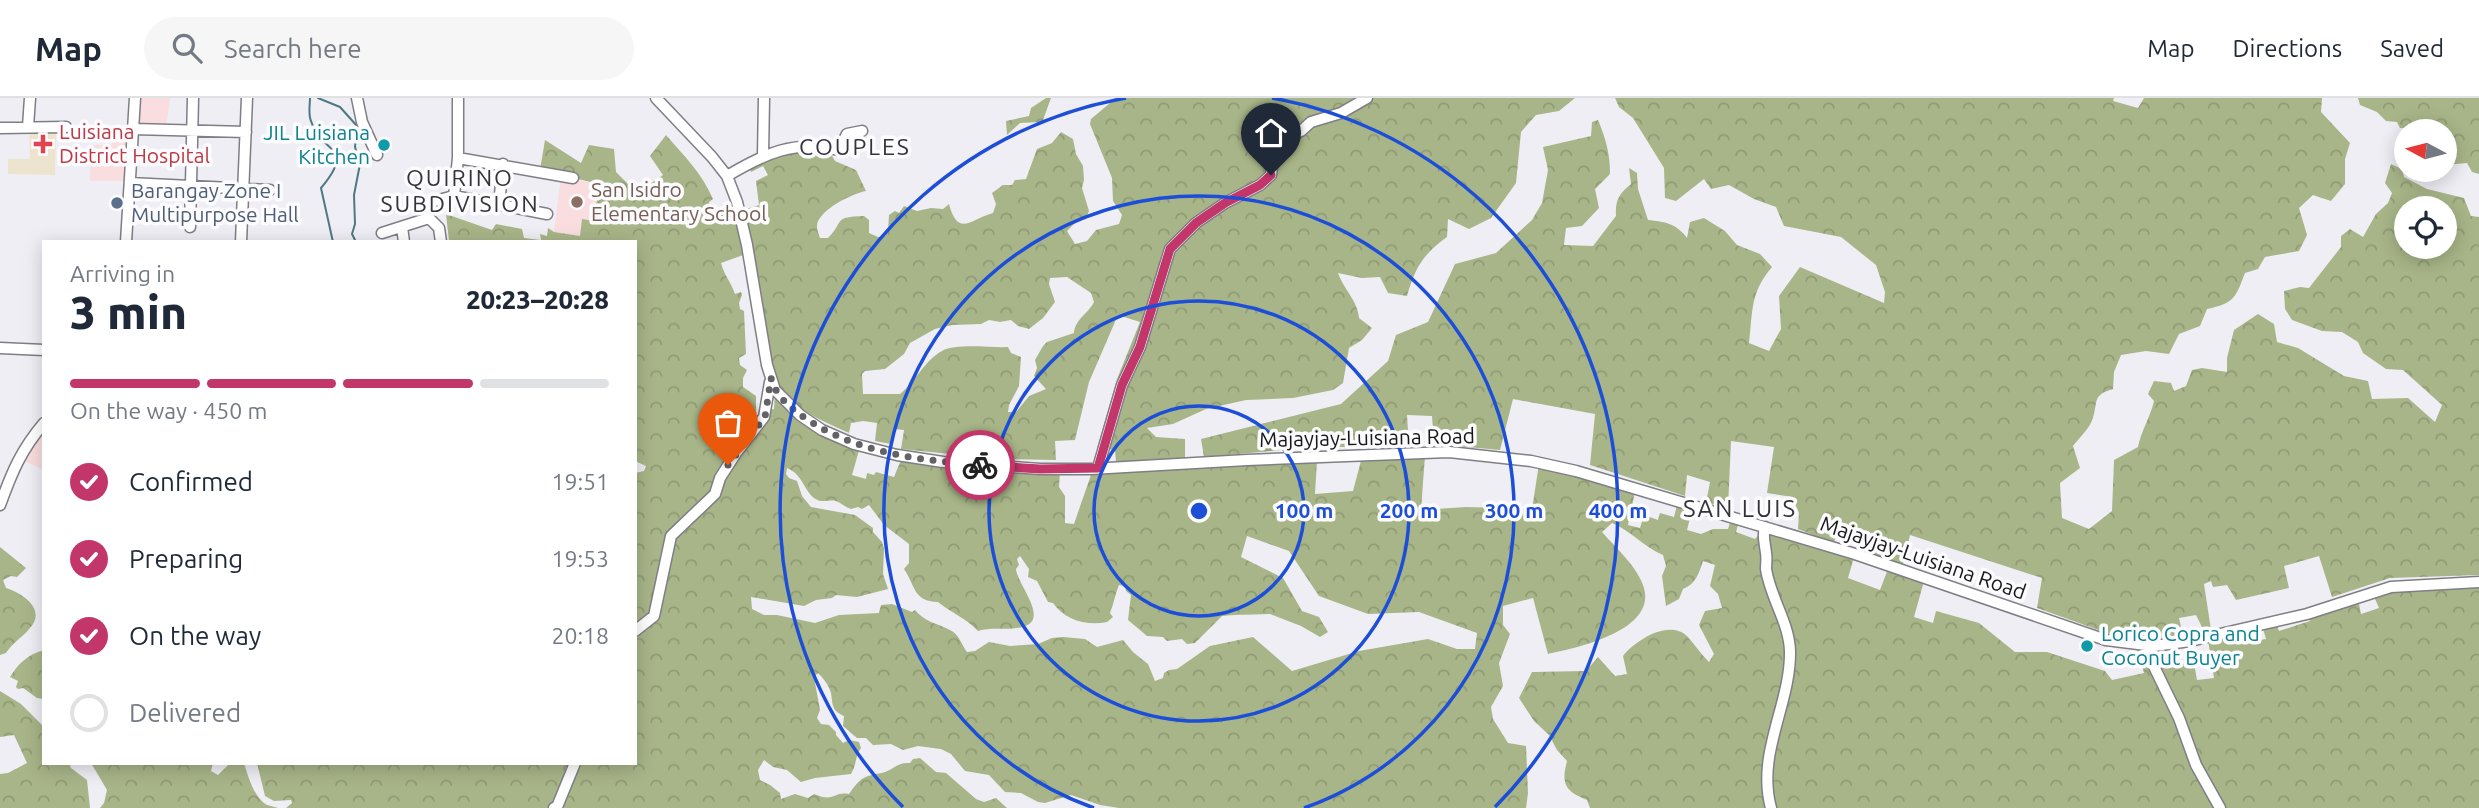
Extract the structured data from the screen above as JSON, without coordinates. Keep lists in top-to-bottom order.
{
  "streets": {
    "street": ["Majayjay-Luisiana Road"]
  },
  "districts": ["COUPLES", "QUIRINO SUBDIVISION", "SAN LUIS"],
  "places": {
    "health": ["Luisiana District Hospital"],
    "other": [
      "JIL Luisiana Kitchen",
      "San Isidro Elementary School",
      "Barangay Zone I Multipurpose Hall",
      "Lorico Copra and Coconut Buyer"
    ]
  },
  "north": "left",
  "page": {
    "header": "Map",
    "search": "Search here",
    "nav": ["Map", "Directions", "Saved"],
    "heading": ["3 min", "Arriving in", "20:23–20:28"],
    "bar": "On the way · 450 m",
    "list": [
      ["Confirmed", "19:51"],
      ["Preparing", "19:53"],
      ["On the way", "20:18"],
      "Delivered"
    ]
  },
  "rings": [
    "100 m",
    "200 m",
    "300 m",
    "400 m"
  ]
}
